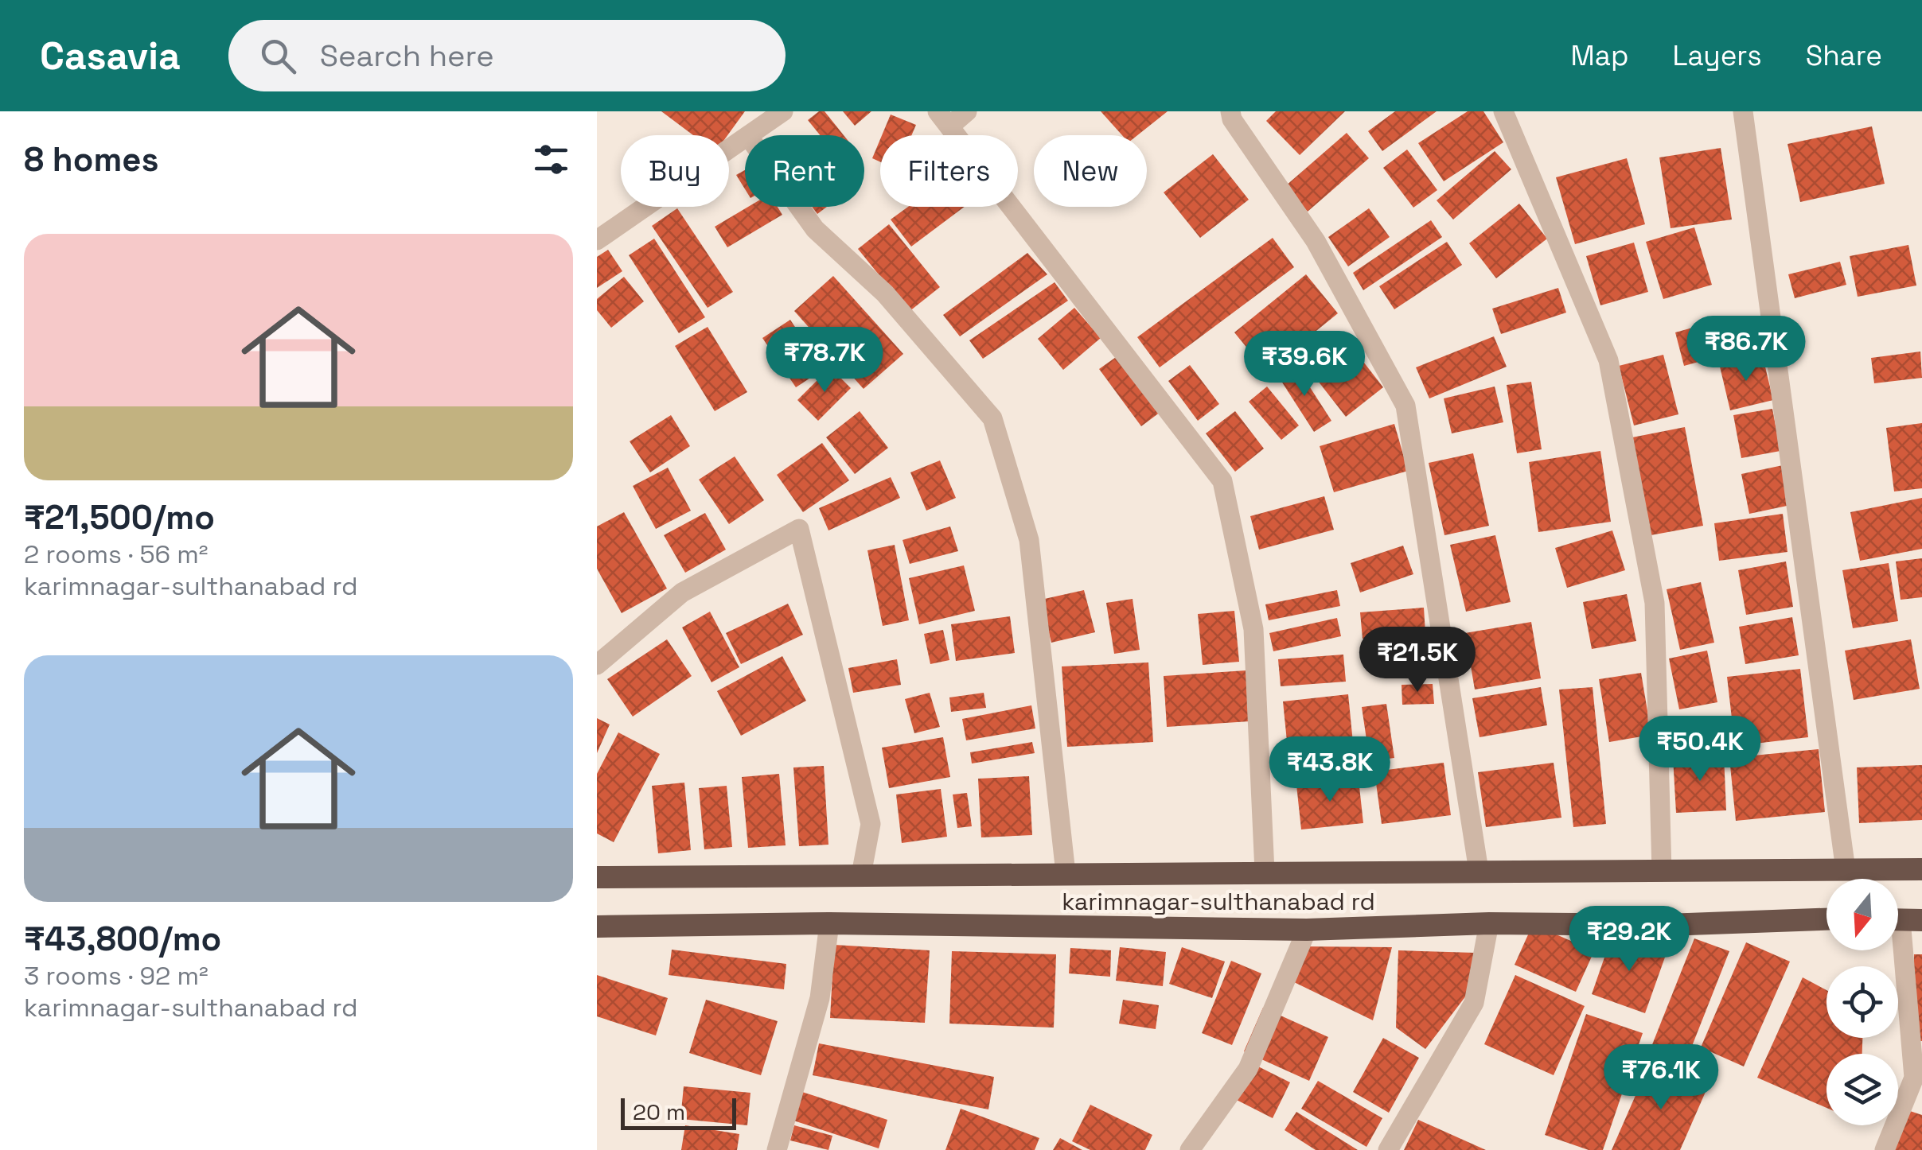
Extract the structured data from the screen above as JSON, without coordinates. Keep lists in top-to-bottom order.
{
  "streets": {
    "highway": ["karimnagar-sulthanabad rd"]
  },
  "scale_bar": "20 m",
  "north": "bottom",
  "page": {
    "header": "Casavia",
    "search": "Search here",
    "nav": ["Map", "Layers", "Share"],
    "heading": "8 homes",
    "chip": [
      "Buy",
      "Rent",
      "Filters",
      "New"
    ],
    "list": [
      {
        "name": "₹21,500/mo",
        "note": "2 rooms · 56 m² · karimnagar-sulthanabad rd"
      },
      {
        "name": "₹43,800/mo",
        "note": "3 rooms · 92 m² · karimnagar-sulthanabad rd"
      }
    ],
    "price": [
      "₹86.7K",
      "₹78.7K",
      "₹39.6K",
      "₹21.5K",
      "₹50.4K",
      "₹43.8K",
      "₹29.2K",
      "₹76.1K"
    ],
    "scale": "20 m"
  }
}
